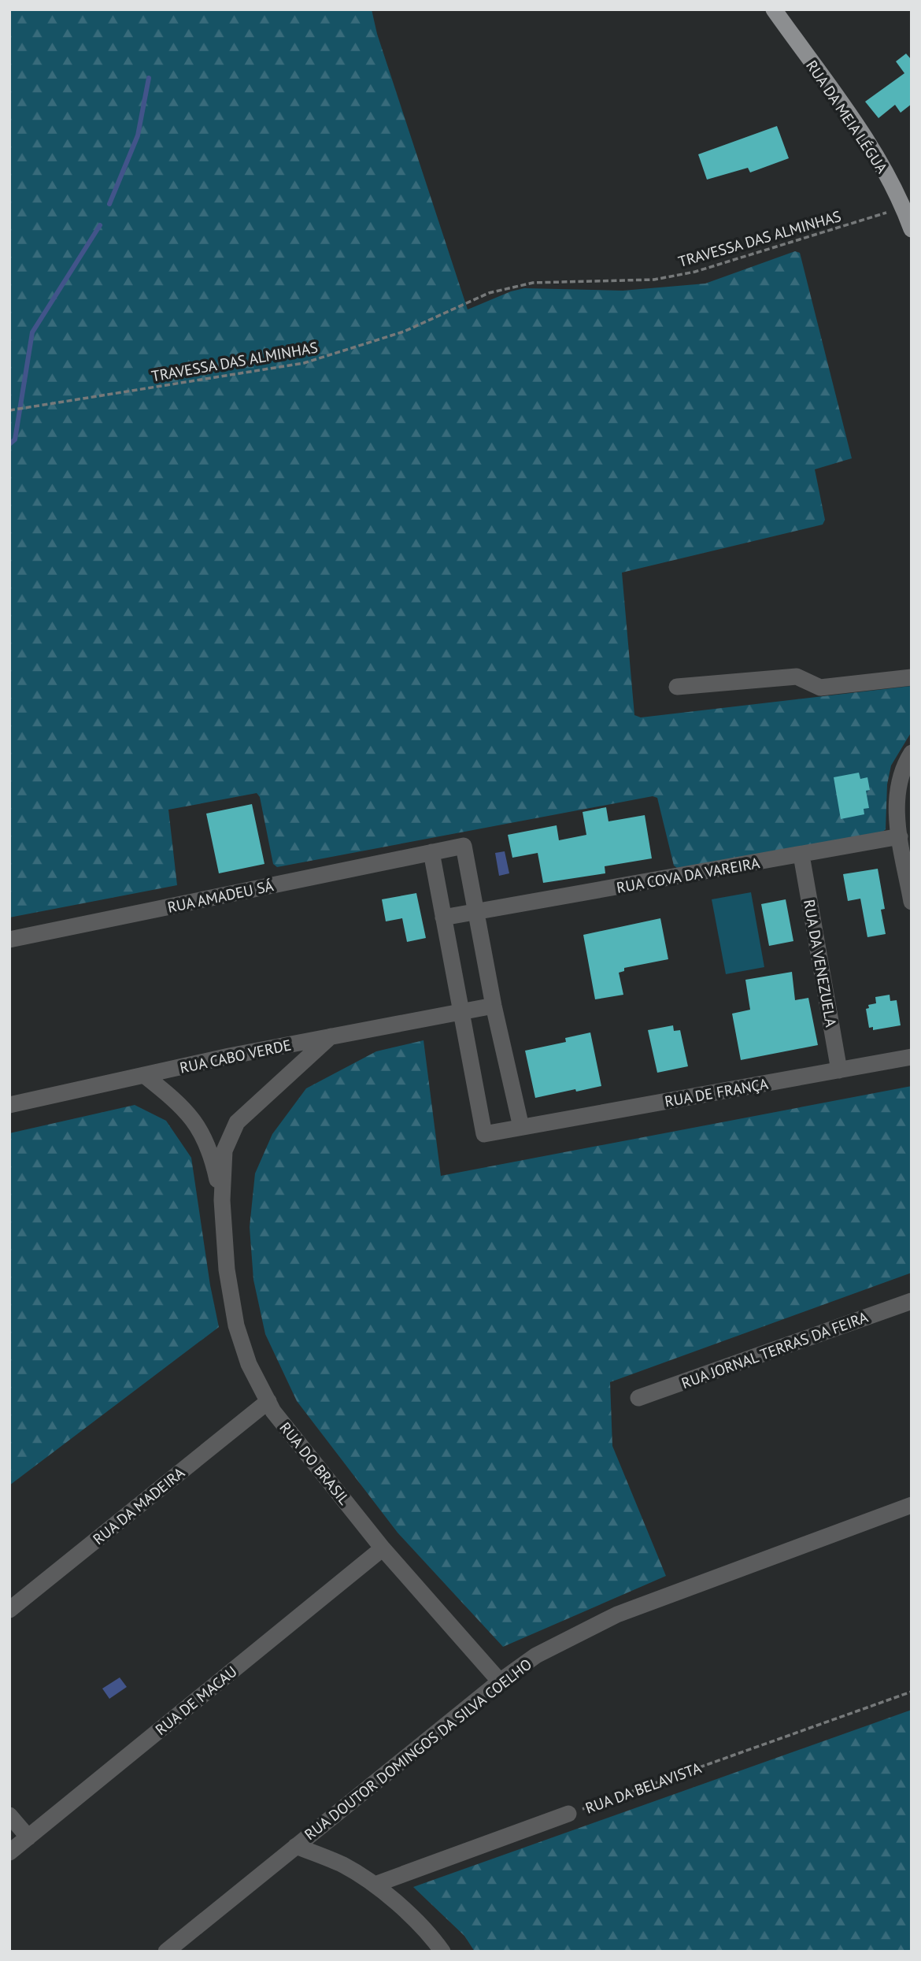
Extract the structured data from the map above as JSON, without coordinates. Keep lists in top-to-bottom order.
{
  "streets": {
    "main road": ["RUA DA MEIA LÉGUA"],
    "street": [
      "RUA COVA DA VAREIRA",
      "RUA AMADEU SÁ",
      "RUA DA VENEZUELA",
      "RUA CABO VERDE",
      "RUA DE FRANÇA",
      "RUA JORNAL TERRAS DA FEIRA",
      "RUA DO BRASIL",
      "RUA DA MADEIRA",
      "RUA DE MACAU",
      "RUA DOUTOR DOMINGOS DA SILVA COELHO",
      "RUA DA BELAVISTA"
    ],
    "path": ["TRAVESSA DAS ALMINHAS"]
  },
  "crossings": [
    ["RUA DA MEIA LÉGUA", "TRAVESSA DAS ALMINHAS"],
    ["RUA COVA DA VAREIRA", "RUA AMADEU SÁ"],
    ["RUA COVA DA VAREIRA", "RUA DA VENEZUELA"],
    ["RUA DA VENEZUELA", "RUA DE FRANÇA"],
    ["RUA CABO VERDE", "RUA DE FRANÇA"],
    ["RUA CABO VERDE", "RUA DO BRASIL"],
    ["RUA DO BRASIL", "RUA DA MADEIRA"],
    ["RUA DO BRASIL", "RUA DE MACAU"],
    ["RUA DO BRASIL", "RUA DOUTOR DOMINGOS DA SILVA COELHO"]
  ]
}
